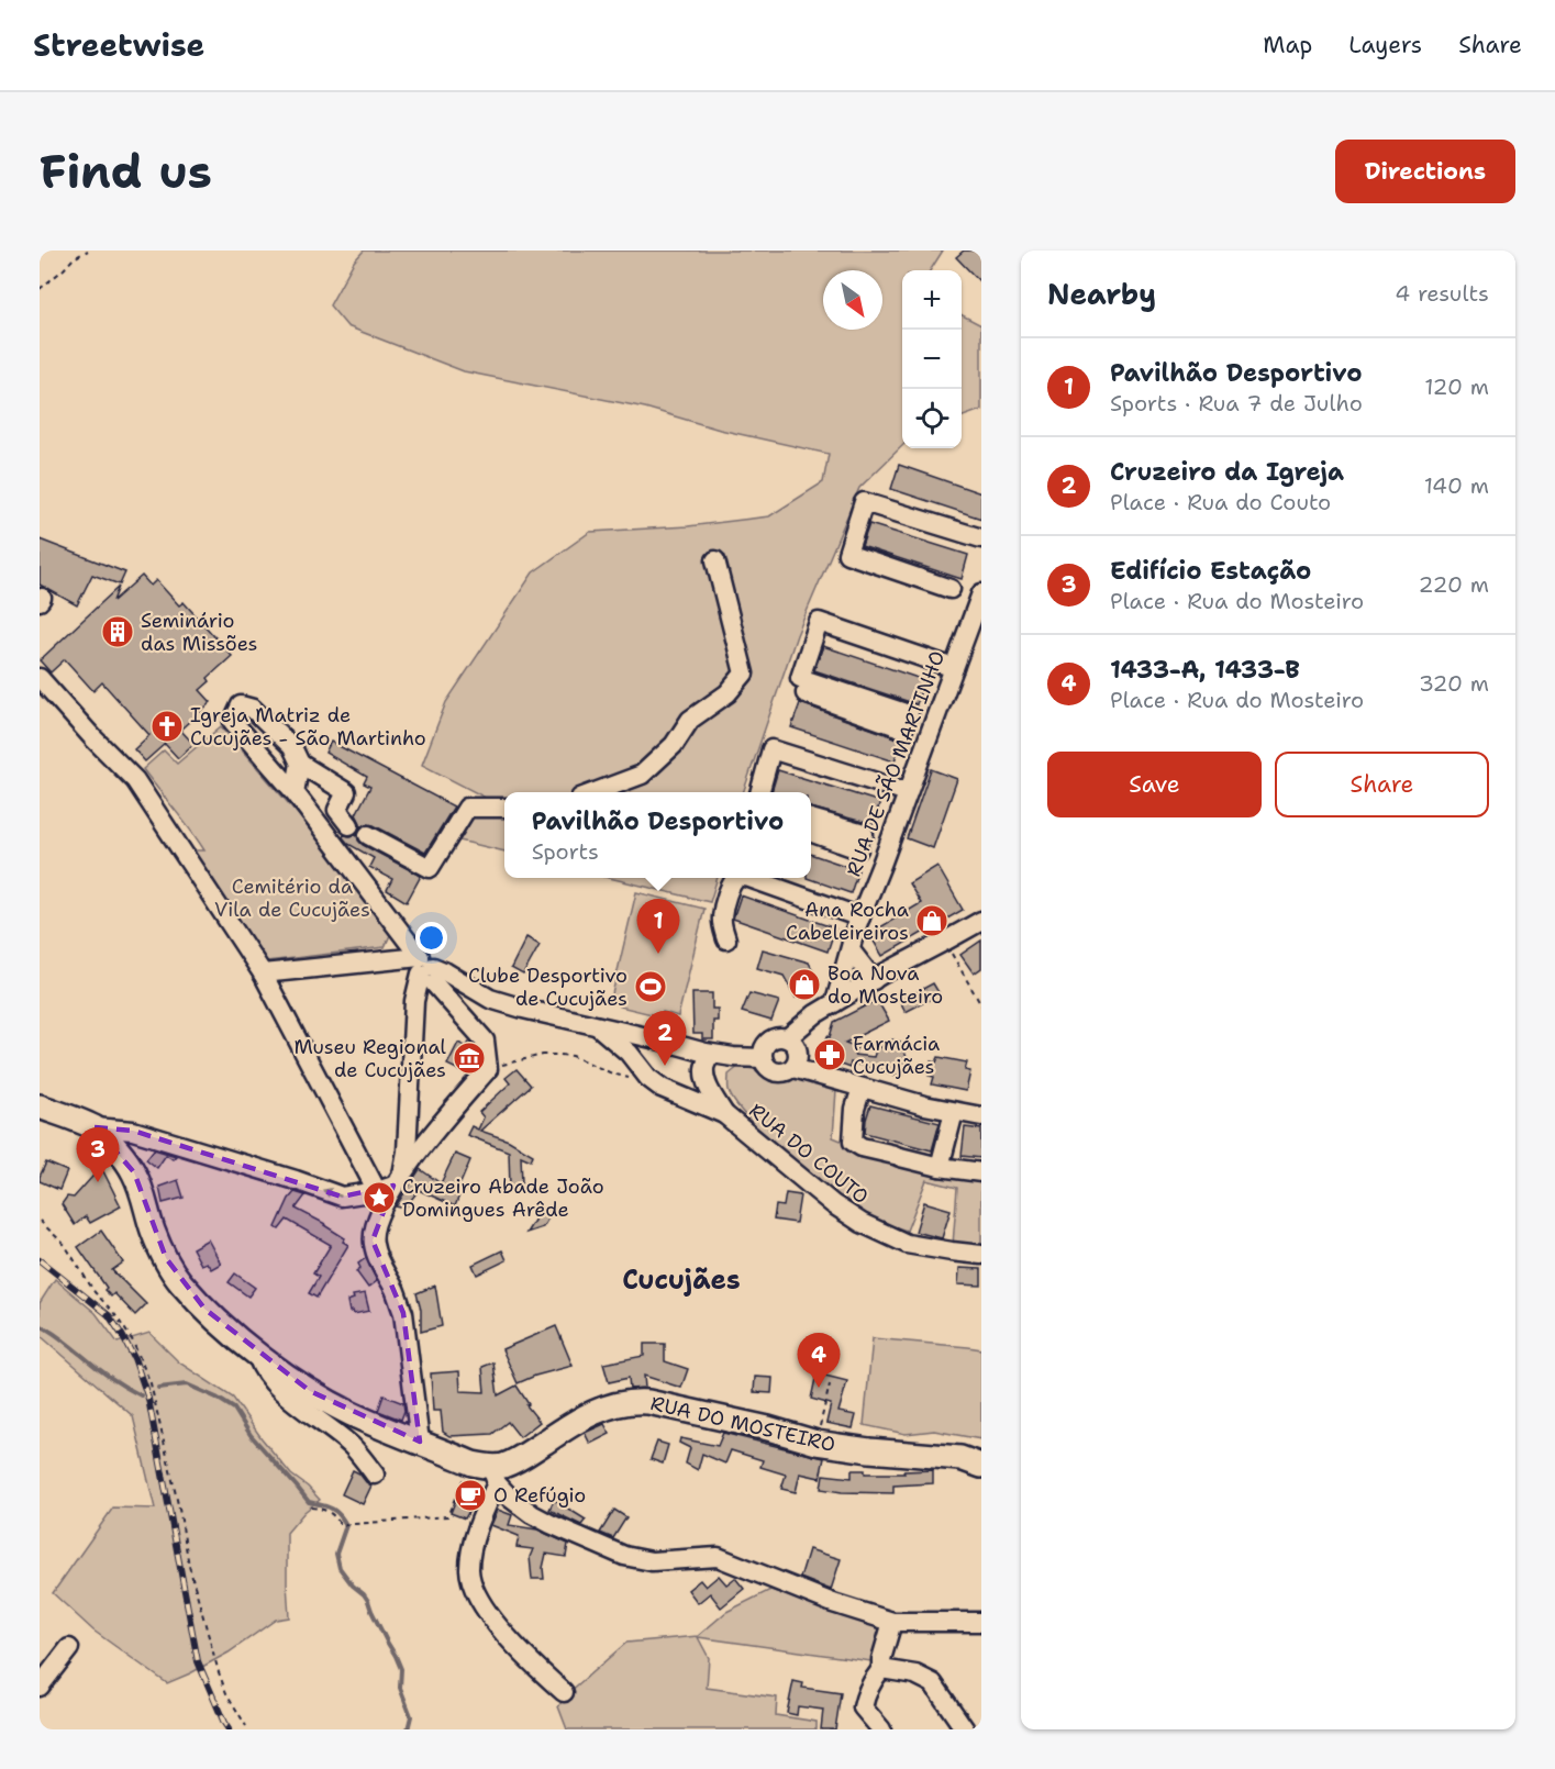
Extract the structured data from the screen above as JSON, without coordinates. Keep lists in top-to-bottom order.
{
  "streets": {
    "main road": ["RUA DO MOSTEIRO"],
    "street": ["RUA DE SÃO MARTINHO", "RUA DO COUTO"]
  },
  "districts": ["Cucujães"],
  "parks": ["Cemitério da Vila de Cucujães"],
  "places": {
    "building": ["Seminário das Missões"],
    "church": ["Igreja Matriz de Cucujães - São Martinho"],
    "shop": ["Ana Rocha Cabeleireiros", "Boa Nova do Mosteiro"],
    "sports": ["Clube Desportivo de Cucujães"],
    "pharmacy": ["Farmácia Cucujães"],
    "museum": ["Museu Regional de Cucujães"],
    "place": ["Cruzeiro Abade João Domingues Arêde"],
    "cafe": ["O Refúgio"]
  },
  "north": "bottom right",
  "page": {
    "header": "Streetwise",
    "nav": ["Map", "Layers", "Share"],
    "buttons": [
      "Directions",
      ["Save", "Share"]
    ],
    "title": "Find us",
    "heading": ["Nearby", "4 results"],
    "map_buttons": ["+", "−"],
    "list": [
      {
        "mark": "1",
        "name": "Pavilhão Desportivo",
        "note": "Sports · Rua 7 de Julho",
        "value": "120 m"
      },
      {
        "mark": "2",
        "name": "Cruzeiro da Igreja",
        "note": "Place · Rua do Couto",
        "value": "140 m"
      },
      {
        "mark": "3",
        "name": "Edifício Estação",
        "note": "Place · Rua do Mosteiro",
        "value": "220 m"
      },
      {
        "mark": "4",
        "name": "1433-A, 1433-B",
        "note": "Place · Rua do Mosteiro",
        "value": "320 m"
      }
    ],
    "popup": ["Pavilhão Desportivo", "Sports"],
    "pins": [
      "1",
      "2",
      "3",
      "4"
    ]
  }
}
